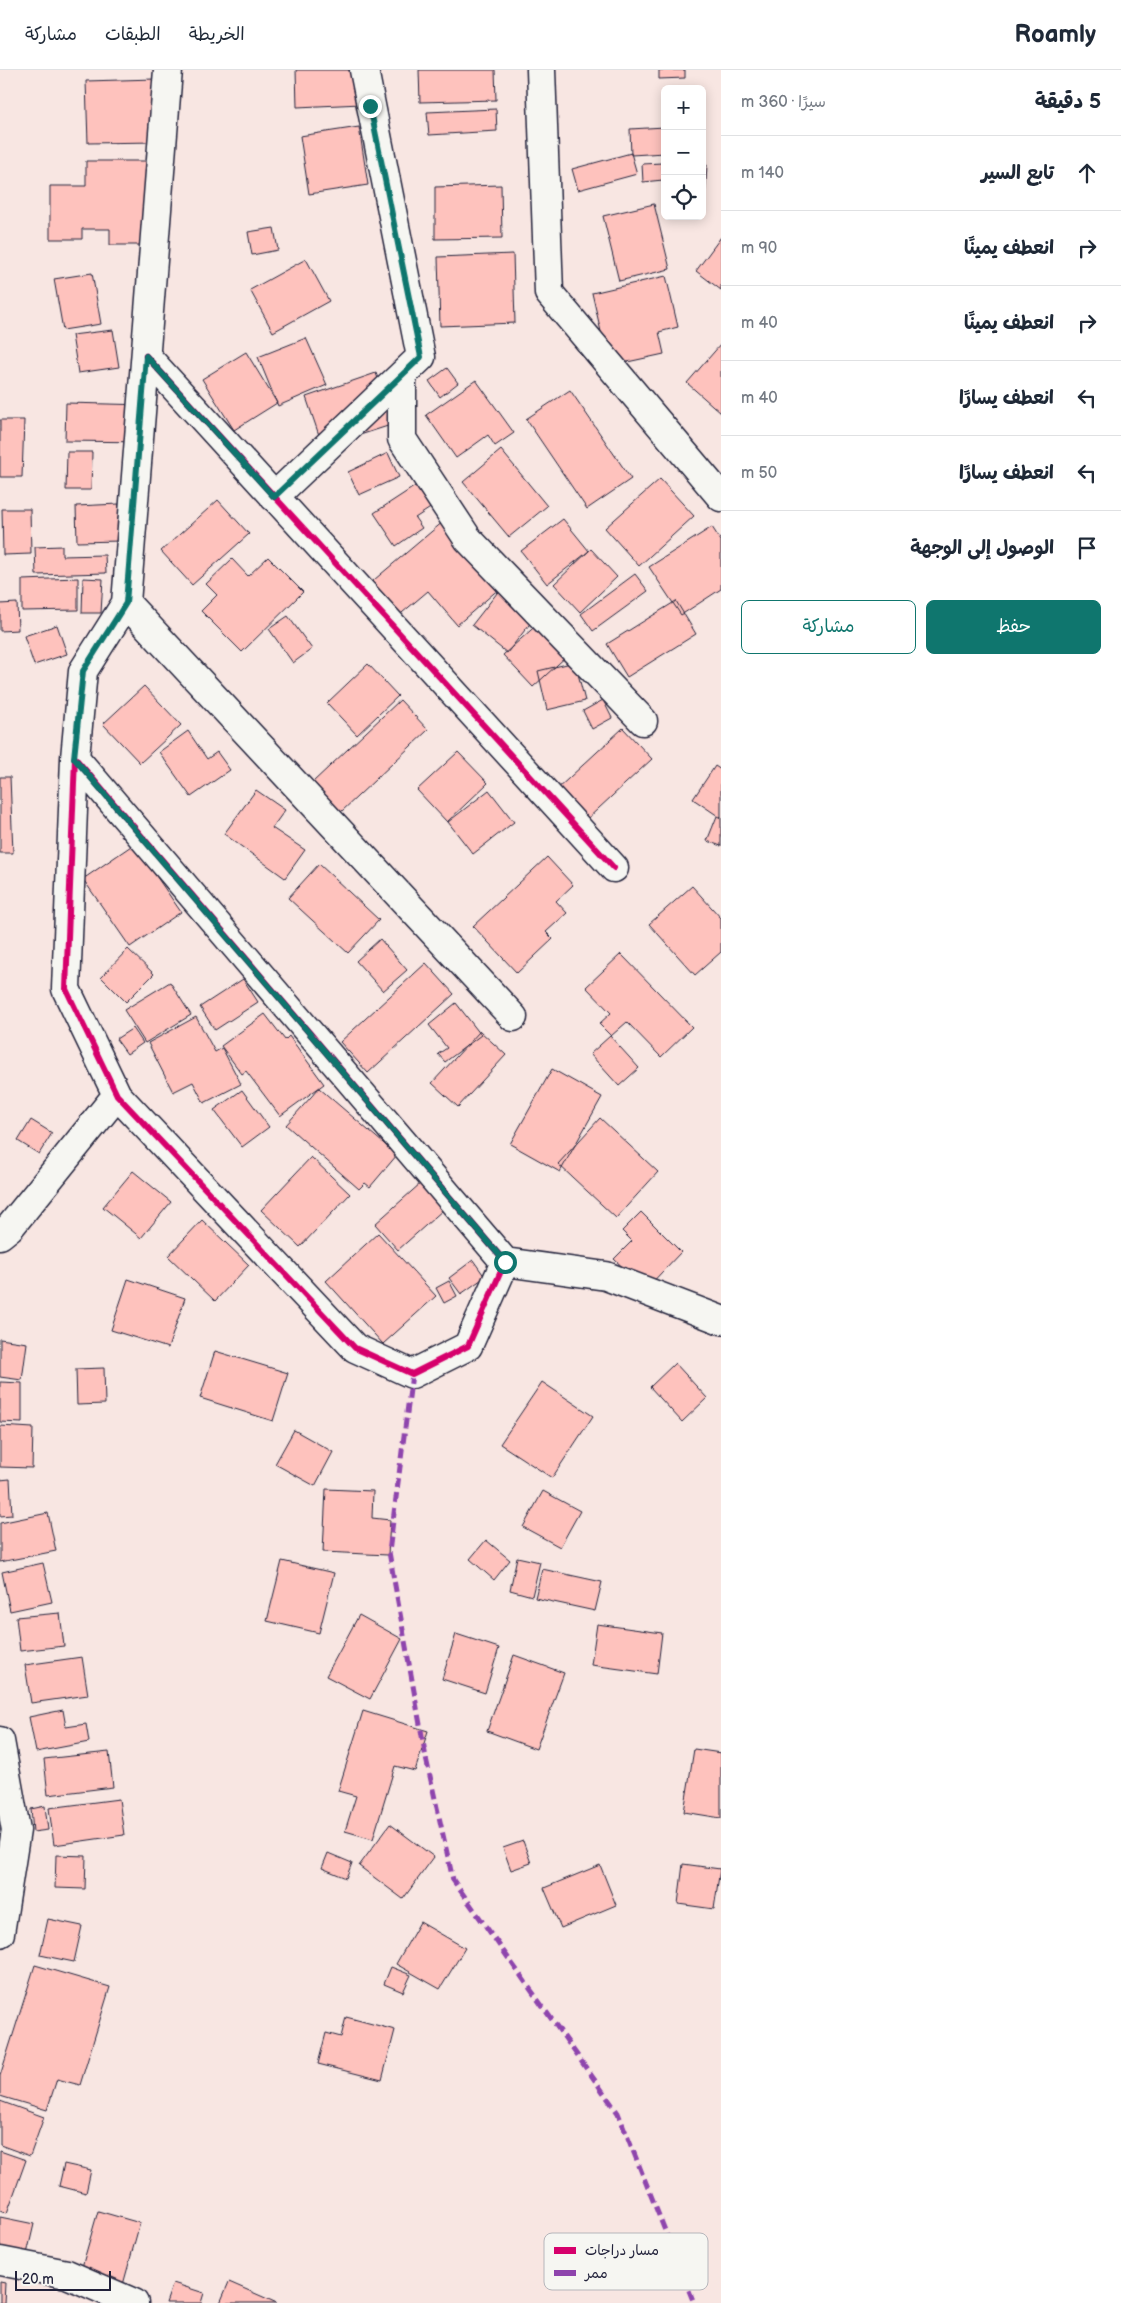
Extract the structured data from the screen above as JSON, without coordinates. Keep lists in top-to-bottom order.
{
  "legend": ["مسار دراجات", "ممر"],
  "scale_bar": "20 m",
  "page": {
    "header": "Roamly",
    "nav": ["الخريطة", "الطبقات", "مشاركة"],
    "heading": ["5 دقيقة", "سيرًا · 360 m"],
    "map_buttons": ["+", "−"],
    "list": [
      ["تابع السير", "140 m"],
      ["انعطف يمينًا", "90 m"],
      ["انعطف يمينًا", "40 m"],
      ["انعطف يسارًا", "40 m"],
      ["انعطف يسارًا", "50 m"],
      "الوصول إلى الوجهة"
    ],
    "buttons": ["حفظ", "مشاركة"],
    "scale": "20 m"
  }
}
